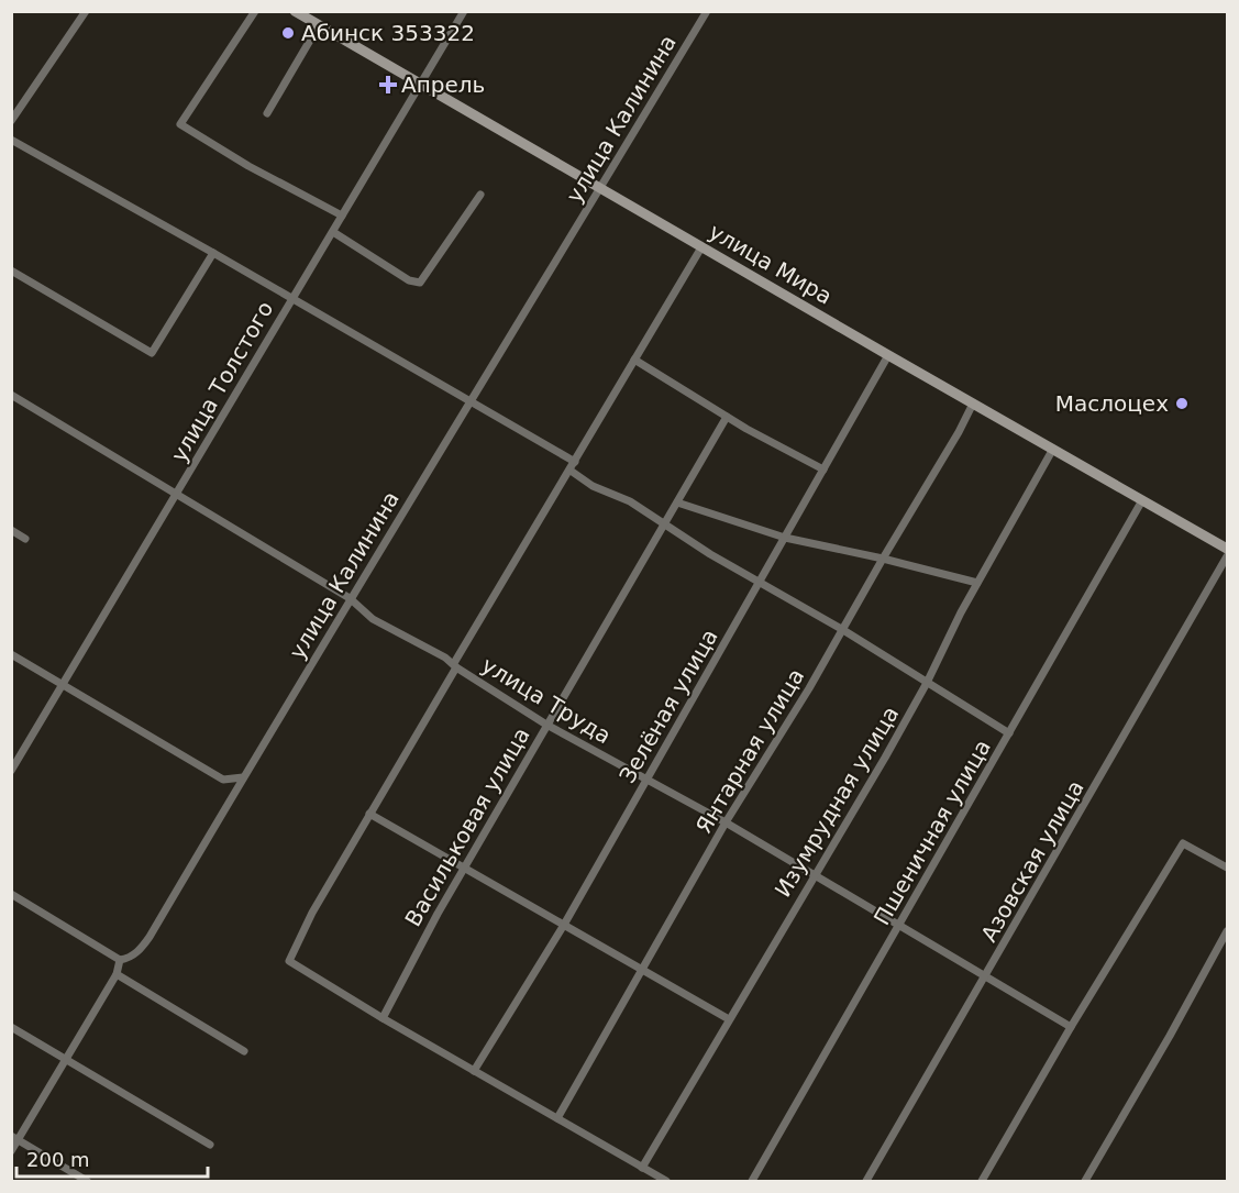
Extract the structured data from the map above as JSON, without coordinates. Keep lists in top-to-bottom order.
{
  "streets": {
    "main road": ["улица Мира"],
    "street": [
      "улица Калинина",
      "улица Толстого",
      "улица Труда",
      "Зелёная улица",
      "Янтарная улица",
      "Изумрудная улица",
      "Васильковая улица",
      "Пшеничная улица",
      "Азовская улица"
    ]
  },
  "crossings": [
    ["улица Калинина", "улица Мира"],
    ["улица Калинина", "улица Труда"],
    ["улица Мира", "улица Толстого"],
    ["улица Мира", "Зелёная улица"],
    ["улица Мира", "Янтарная улица"],
    ["улица Мира", "Изумрудная улица"],
    ["улица Мира", "Пшеничная улица"],
    ["улица Толстого", "улица Труда"],
    ["улица Труда", "Зелёная улица"],
    ["улица Труда", "Янтарная улица"],
    ["улица Труда", "Изумрудная улица"],
    ["улица Труда", "Васильковая улица"],
    ["улица Труда", "Пшеничная улица"],
    ["улица Труда", "Азовская улица"]
  ],
  "places": {
    "other": ["Абинск 353322", "Маслоцех"],
    "health": ["Апрель"]
  },
  "scale_bar": "200 m"
}
